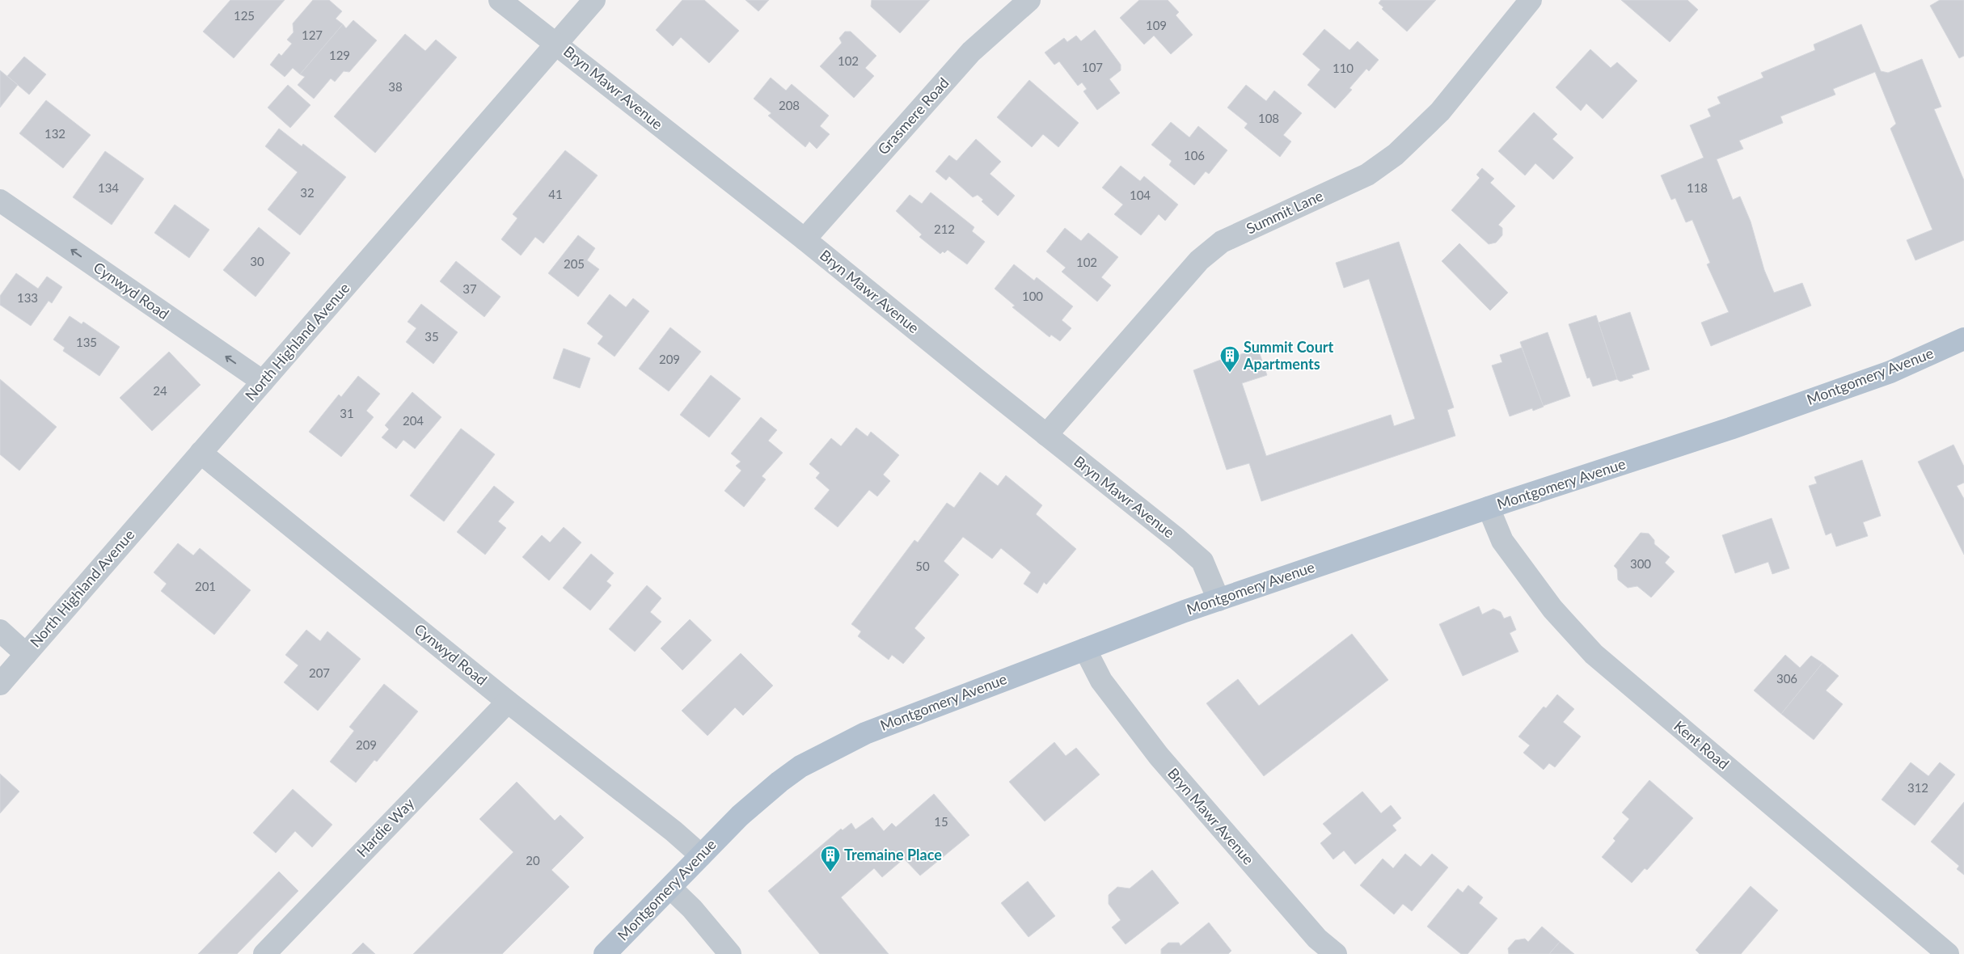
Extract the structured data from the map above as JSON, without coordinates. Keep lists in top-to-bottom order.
{
  "streets": {
    "main road": ["Montgomery Avenue"],
    "street": [
      "Bryn Mawr Avenue",
      "Grasmere Road",
      "Summit Lane",
      "Cynwyd Road",
      "North Highland Avenue",
      "Kent Road",
      "Hardie Way"
    ]
  },
  "crossings": [
    ["Bryn Mawr Avenue", "Grasmere Road"],
    ["Bryn Mawr Avenue", "Summit Lane"],
    ["Bryn Mawr Avenue", "North Highland Avenue"],
    ["Bryn Mawr Avenue", "Montgomery Avenue"],
    ["Cynwyd Road", "North Highland Avenue"],
    ["Cynwyd Road", "Montgomery Avenue"],
    ["Cynwyd Road", "Hardie Way"],
    ["Montgomery Avenue", "Kent Road"]
  ],
  "places": {
    "building": ["Summit Court Apartments", "Tremaine Place"]
  },
  "house_numbers": [
    "125",
    "109",
    "127",
    "129",
    "102",
    "107",
    "110",
    "38",
    "208",
    "108",
    "132",
    "106",
    "134",
    "118",
    "32",
    "41",
    "104",
    "212",
    "30",
    "102",
    "205",
    "37",
    "100",
    "133",
    "35",
    "135",
    "209",
    "24",
    "31",
    "204",
    "300",
    "50",
    "201",
    "207",
    "306",
    "209",
    "312",
    "15",
    "20"
  ]
}
